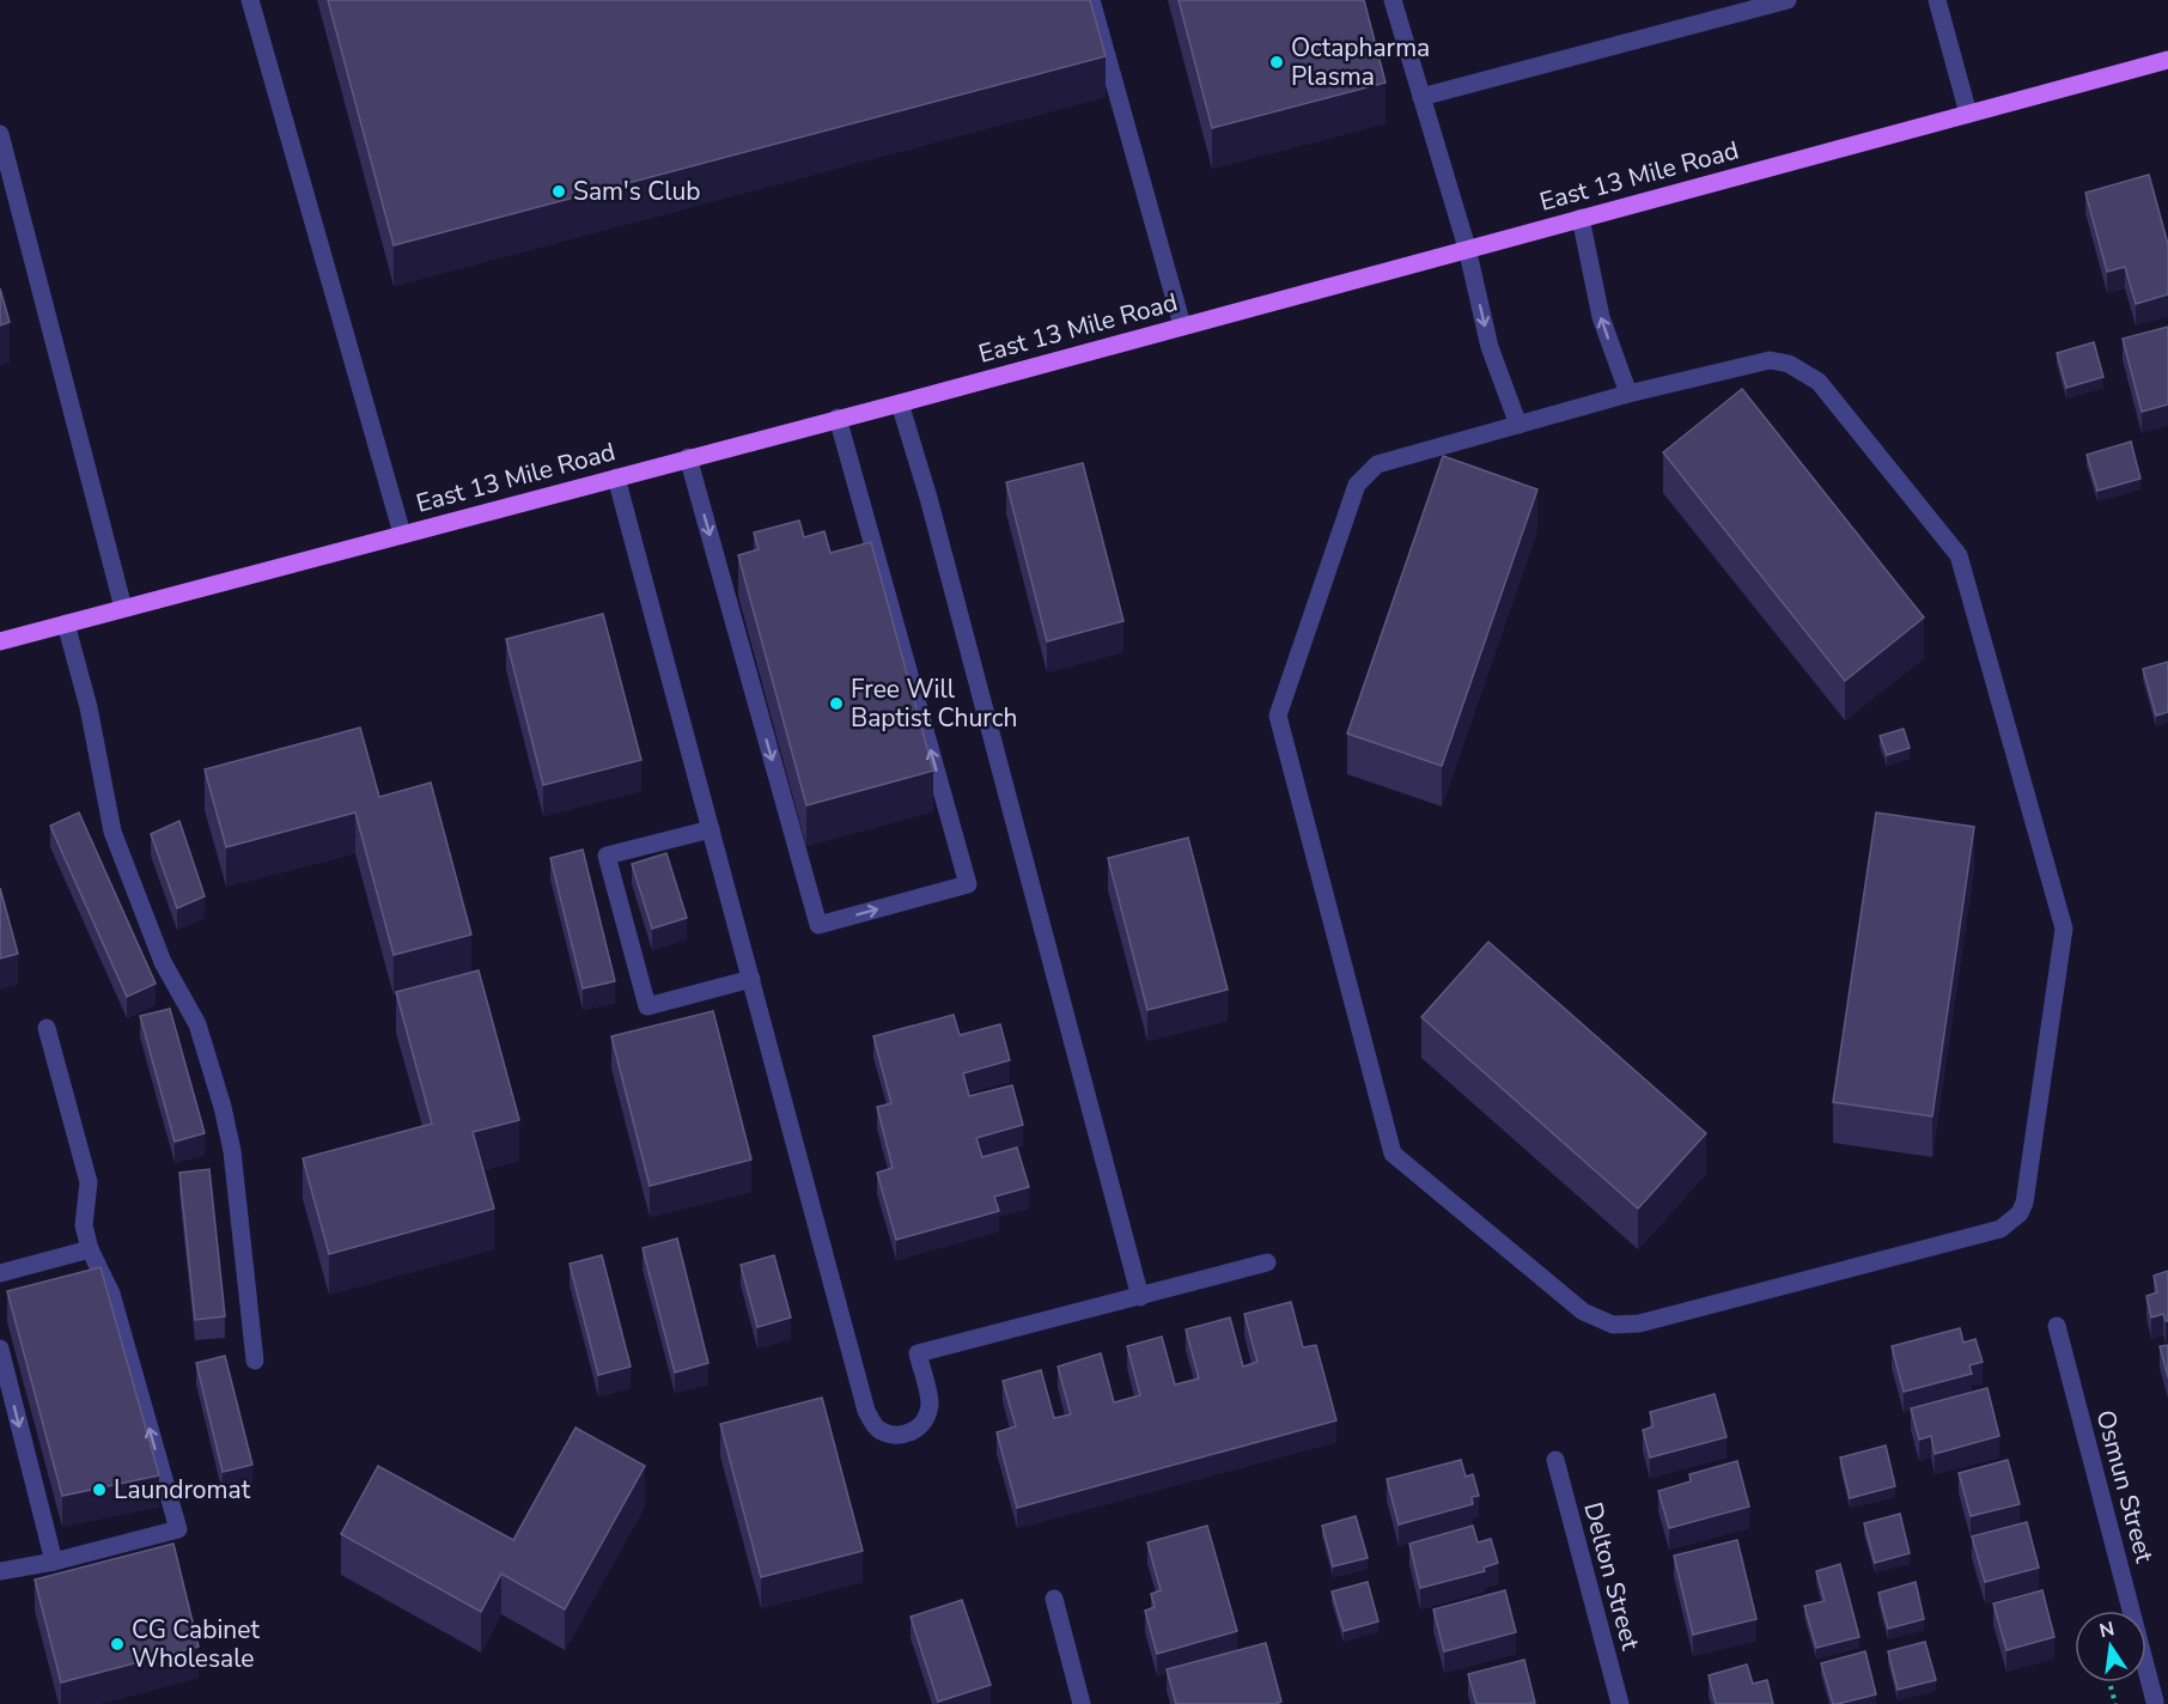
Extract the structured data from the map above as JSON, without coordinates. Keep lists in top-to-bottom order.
{
  "streets": {
    "main road": ["East 13 Mile Road"],
    "street": ["Osmun Street", "Delton Street"]
  },
  "places": [
    "Octapharma Plasma",
    "Sam's Club",
    "Free Will Baptist Church",
    "Laundromat",
    "CG Cabinet Wholesale"
  ],
  "north": "top"
}
